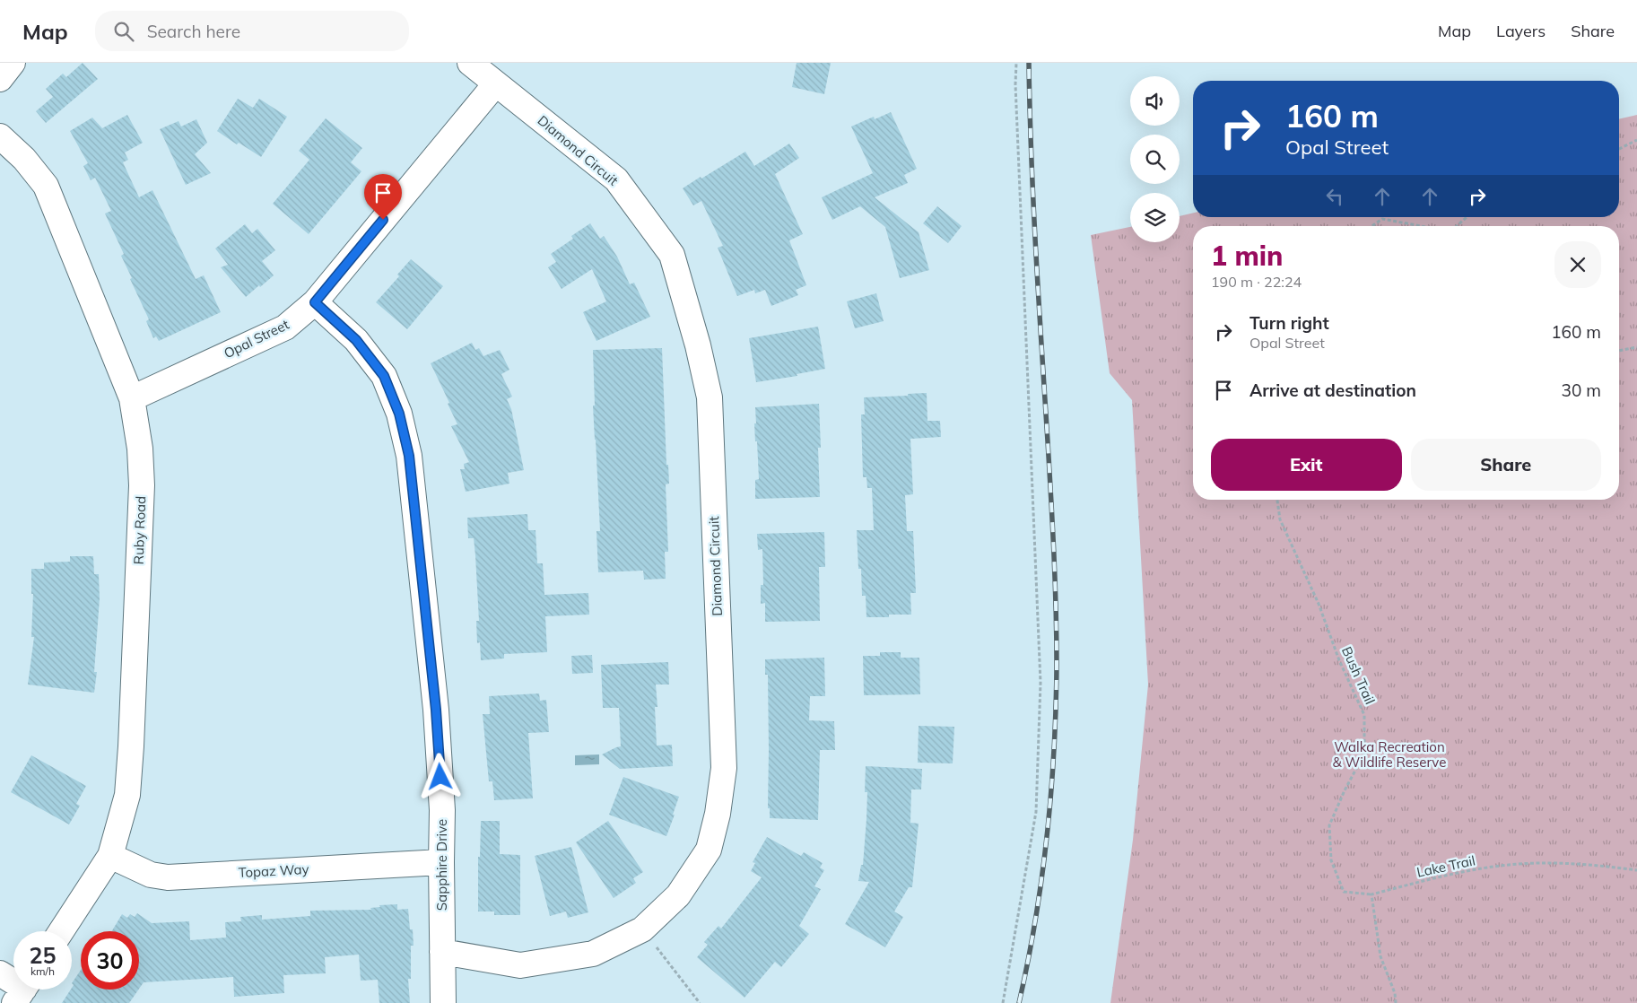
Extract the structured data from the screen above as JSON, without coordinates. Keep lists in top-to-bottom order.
{
  "streets": {
    "street": [
      "Diamond Circuit",
      "Opal Street",
      "Ruby Road",
      "Sapphire Drive",
      "Topaz Way"
    ],
    "path": ["Bush Trail", "Lake Trail"]
  },
  "crossings": [
    ["Diamond Circuit", "Opal Street"],
    ["Diamond Circuit", "Sapphire Drive"],
    ["Opal Street", "Ruby Road"],
    ["Opal Street", "Sapphire Drive"],
    ["Ruby Road", "Topaz Way"],
    ["Bush Trail", "Lake Trail"],
    ["Sapphire Drive", "Topaz Way"]
  ],
  "parks": ["Walka Recreation & Wildlife Reserve"],
  "page": {
    "header": "Map",
    "search": "Search here",
    "nav": ["Map", "Layers", "Share"],
    "turn": ["160 m", "Opal Street"],
    "heading": ["1 min", "190 m · 22:24"],
    "list": [
      {
        "name": "Turn right",
        "note": "Opal Street",
        "value": "160 m"
      },
      {
        "name": "Arrive at destination",
        "value": "30 m"
      }
    ],
    "buttons": ["Exit", "Share"],
    "speed": "25 km/h",
    "limit": "30"
  }
}
